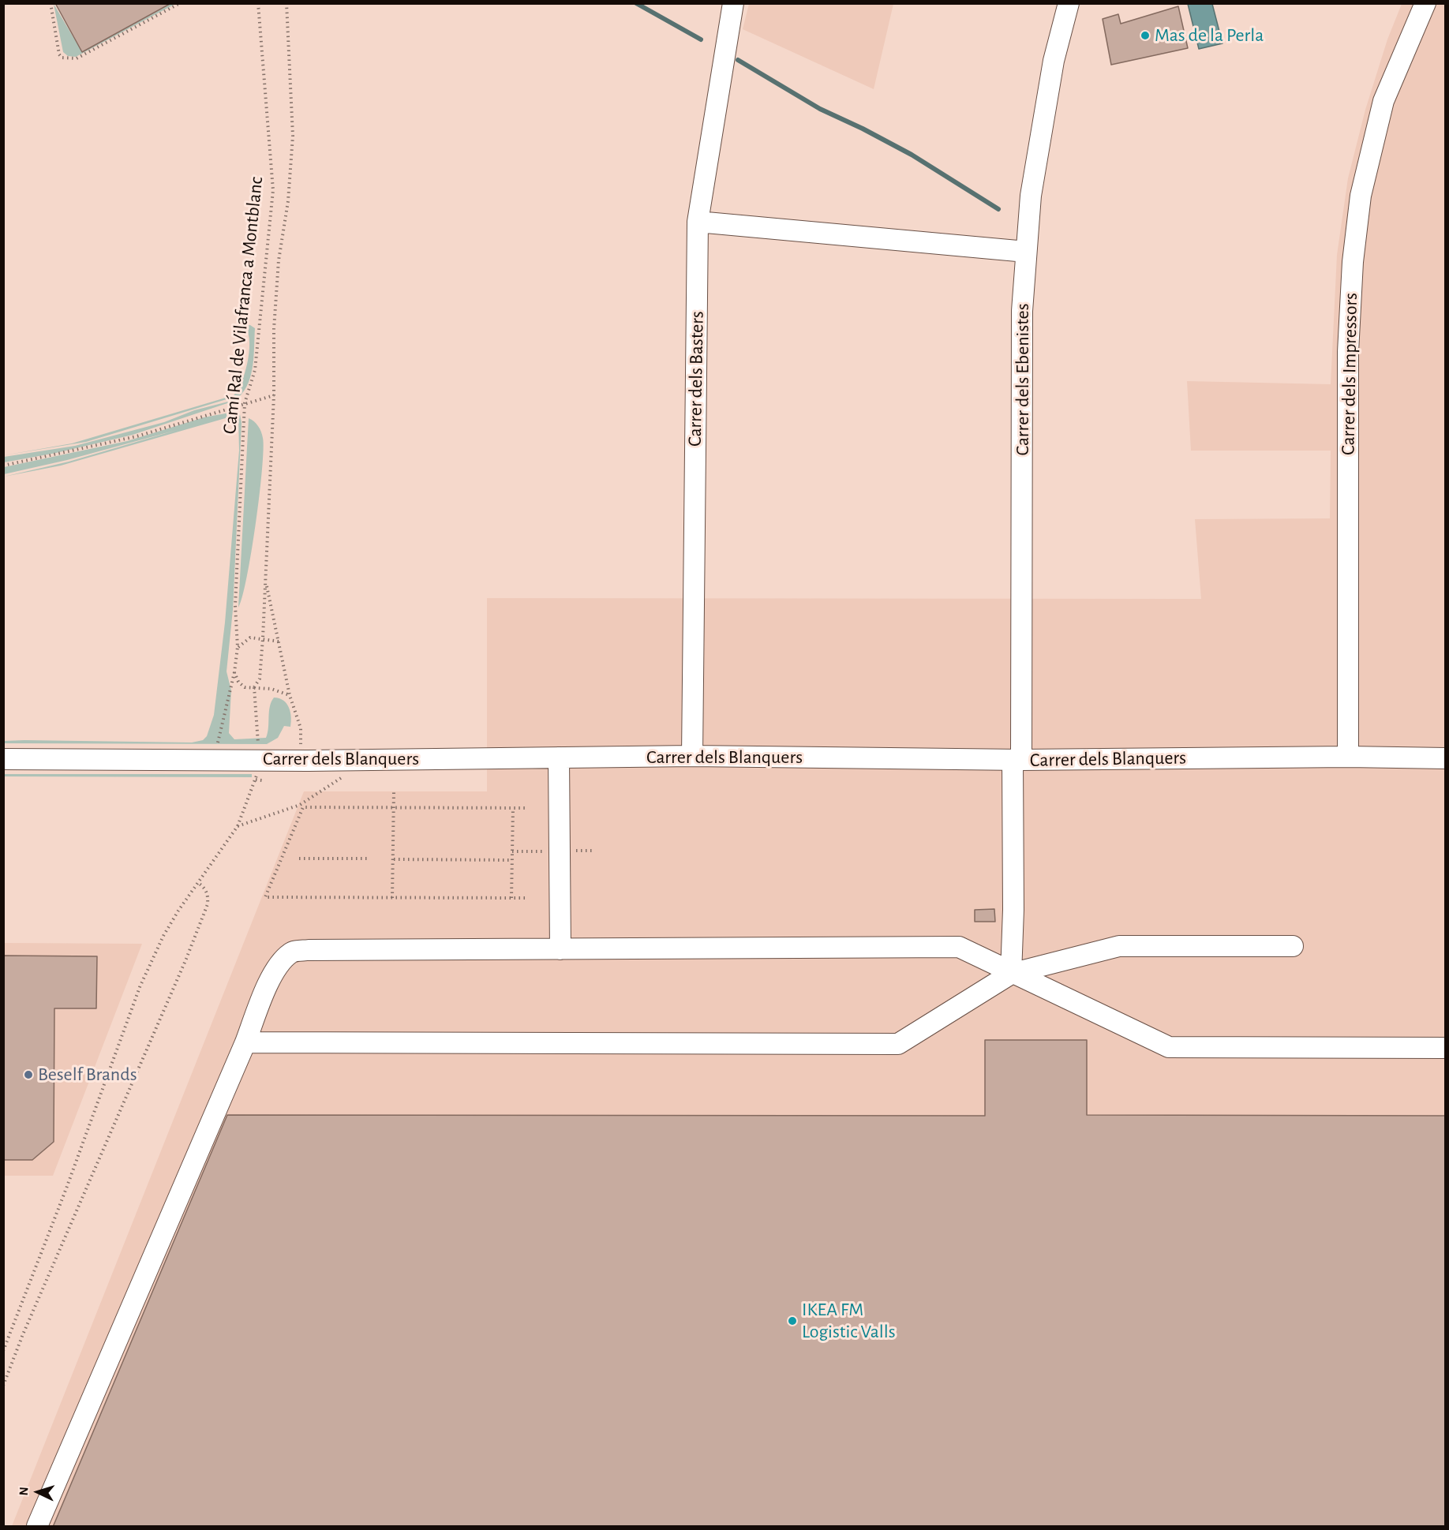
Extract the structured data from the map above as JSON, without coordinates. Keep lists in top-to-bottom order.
{
  "streets": {
    "street": [
      "Carrer dels Impressors",
      "Carrer dels Basters",
      "Carrer dels Ebenistes",
      "Carrer dels Blanquers"
    ],
    "path": ["Camí Ral de Vilafranca a Montblanc"]
  },
  "crossings": [
    ["Carrer dels Impressors", "Carrer dels Blanquers"],
    ["Carrer dels Basters", "Carrer dels Blanquers"],
    ["Carrer dels Ebenistes", "Carrer dels Blanquers"]
  ],
  "places": ["Mas de la Perla", "Beself Brands", "IKEA FM Logistic Valls"],
  "north": "left"
}
